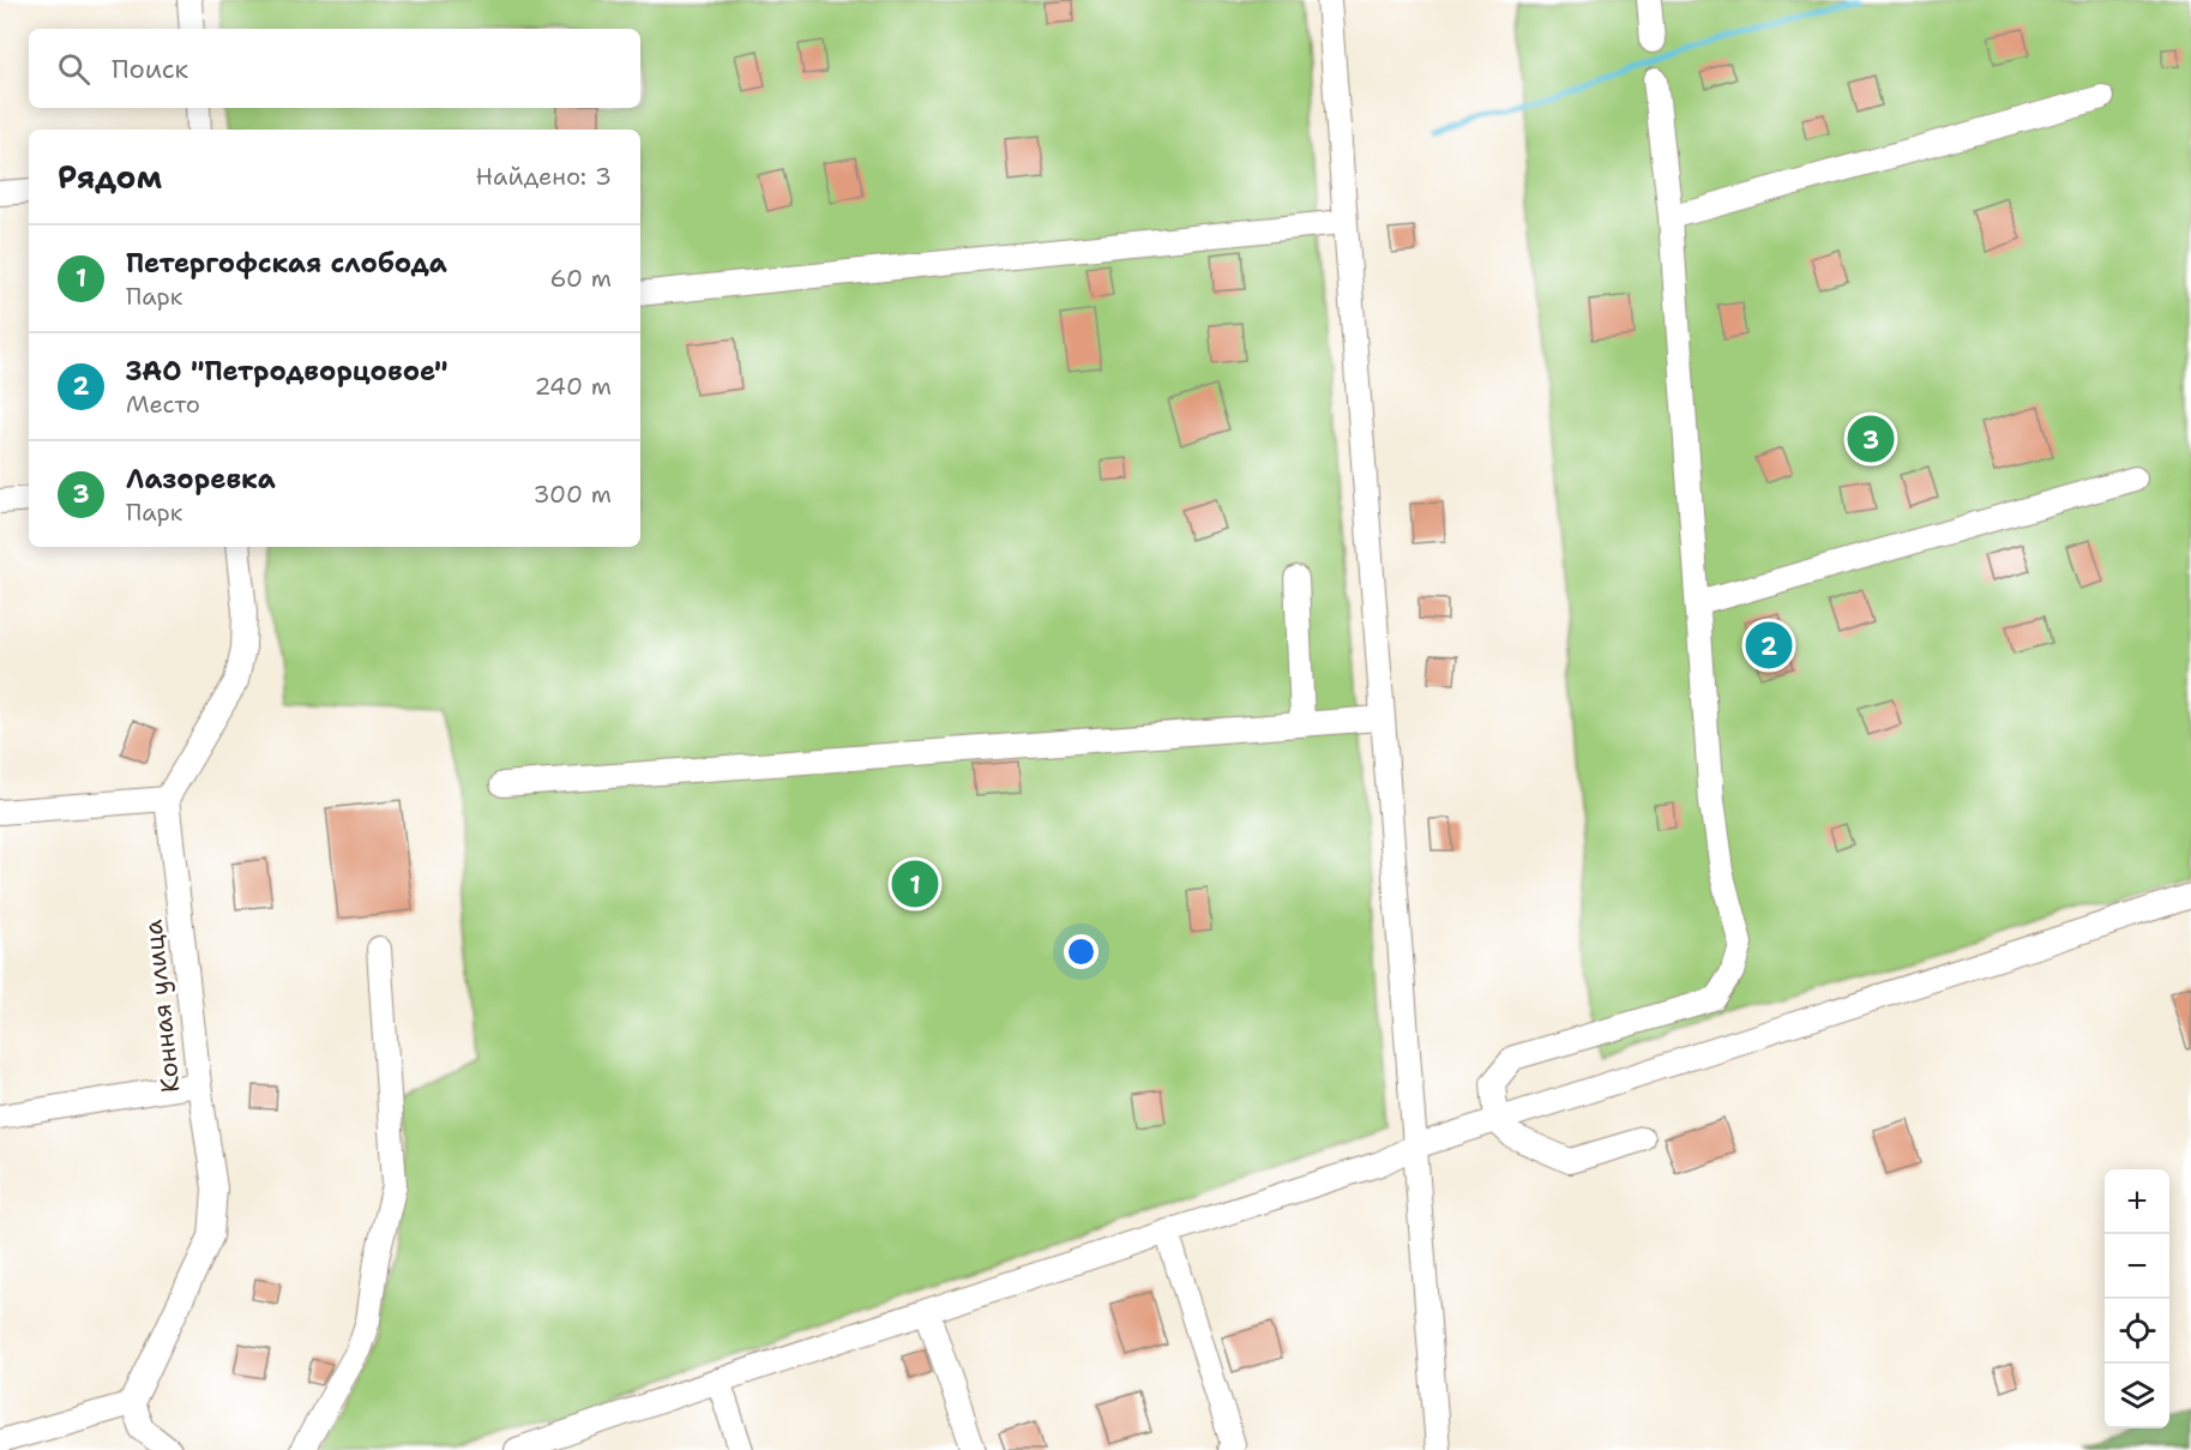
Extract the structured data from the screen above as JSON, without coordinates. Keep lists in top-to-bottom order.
{
  "streets": {
    "street": ["Конная улица"]
  },
  "page": {
    "search": "Поиск",
    "heading": ["Рядом", "Найдено: 3"],
    "list": [
      {
        "mark": "1",
        "name": "Петергофская слобода",
        "note": "Парк",
        "value": "60 m"
      },
      {
        "mark": "2",
        "name": "ЗАО \"Петродворцовое\"",
        "note": "Место",
        "value": "240 m"
      },
      {
        "mark": "3",
        "name": "Лазоревка",
        "note": "Парк",
        "value": "300 m"
      }
    ],
    "pins": ["3", "2", "1"],
    "map_buttons": ["+", "−"]
  }
}
